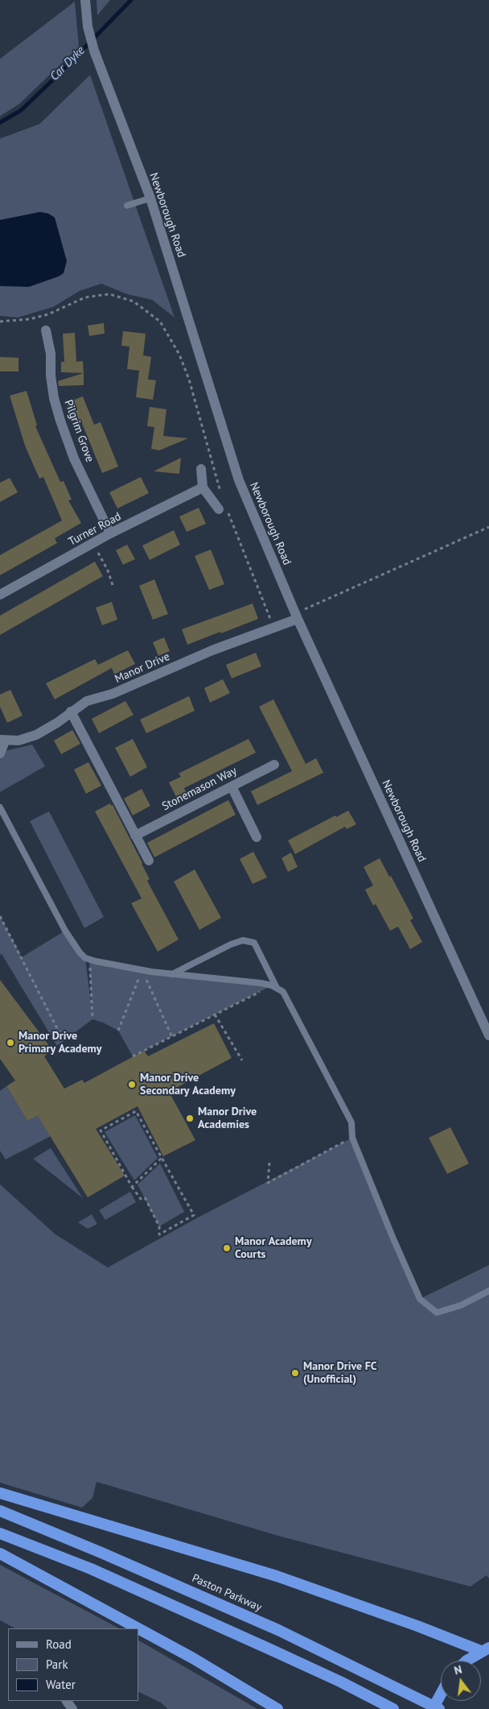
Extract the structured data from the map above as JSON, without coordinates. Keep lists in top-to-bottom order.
{
  "streets": {
    "highway": ["Paston Parkway"],
    "street": [
      "Newborough Road",
      "Pilgrim Grove",
      "Turner Road",
      "Manor Drive",
      "Stonemason Way"
    ]
  },
  "crossings": [
    ["Newborough Road", "Manor Drive"],
    ["Pilgrim Grove", "Turner Road"]
  ],
  "water": ["Car Dyke"],
  "places": [
    "Manor Drive Primary Academy",
    "Manor Drive Secondary Academy",
    "Manor Drive Academies",
    "Manor Academy Courts",
    "Manor Drive FC (Unofficial)"
  ],
  "legend": ["Road", "Park", "Water"],
  "north": "top"
}
